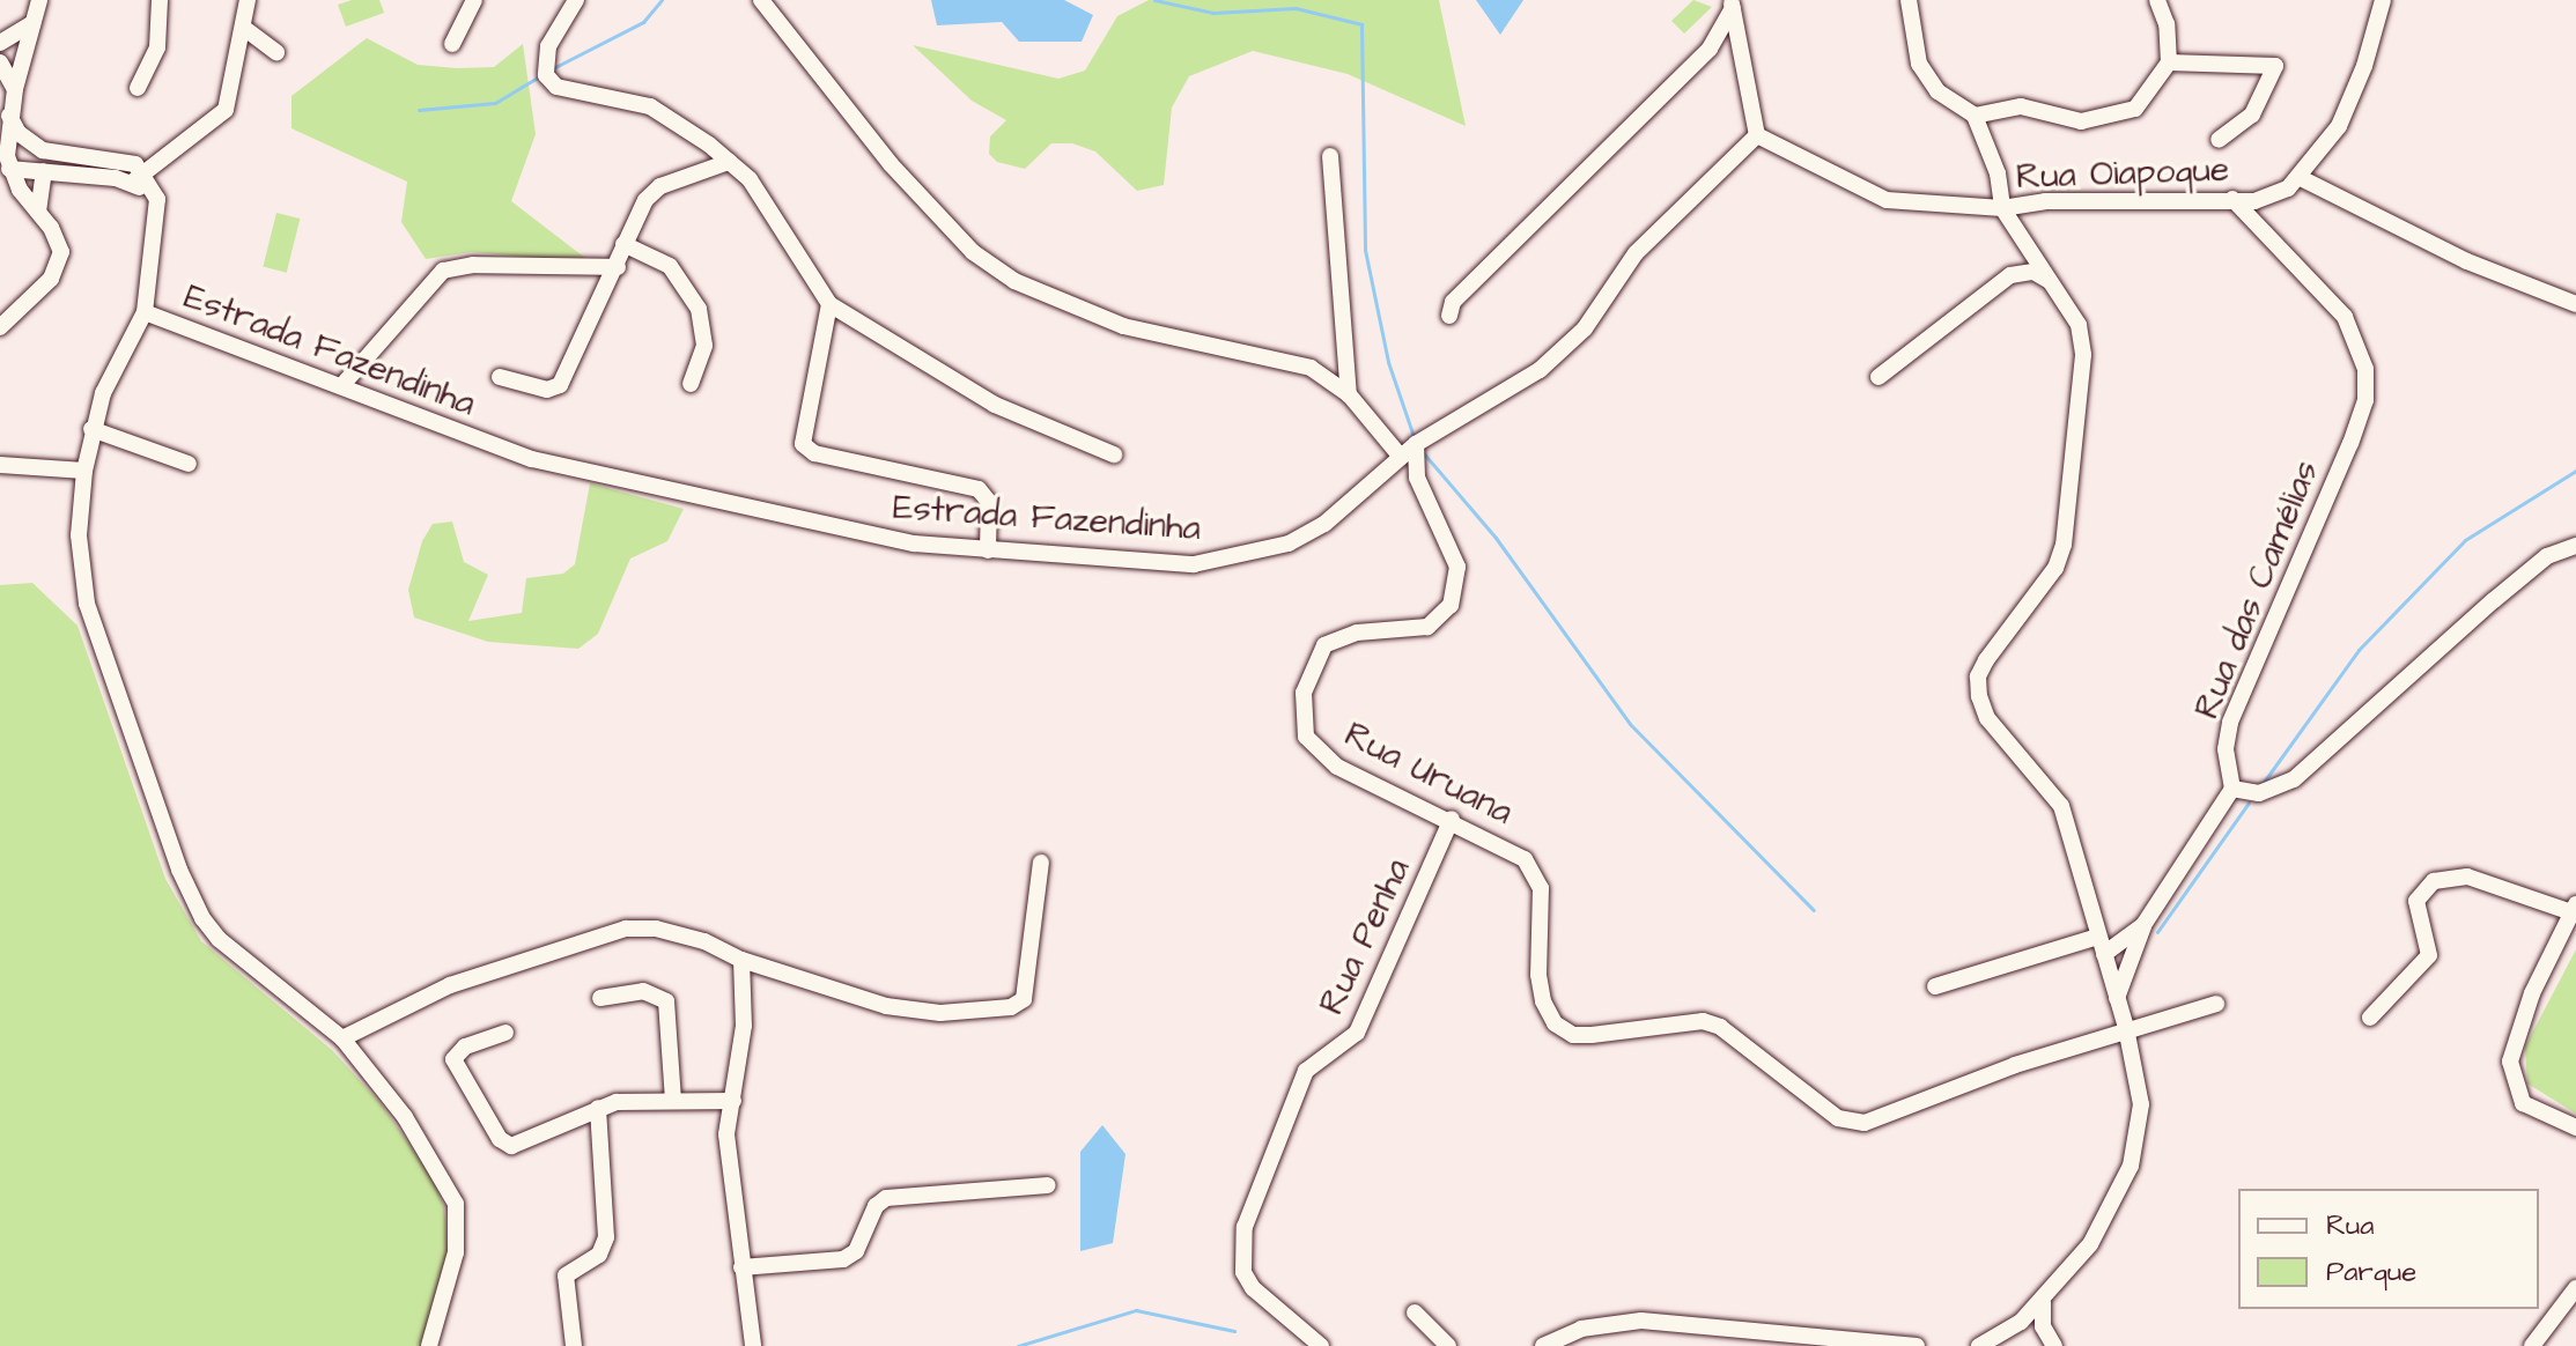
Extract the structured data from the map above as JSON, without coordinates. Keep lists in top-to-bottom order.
{
  "streets": {
    "street": [
      "Rua Oiapoque",
      "Estrada Fazendinha",
      "Rua das Camélias",
      "Rua Uruana",
      "Rua Penha"
    ]
  },
  "crossings": [
    ["Rua Oiapoque", "Estrada Fazendinha"],
    ["Rua Oiapoque", "Rua das Camélias"],
    ["Estrada Fazendinha", "Rua Uruana"],
    ["Rua Uruana", "Rua Penha"]
  ],
  "legend": ["Rua", "Parque"]
}
